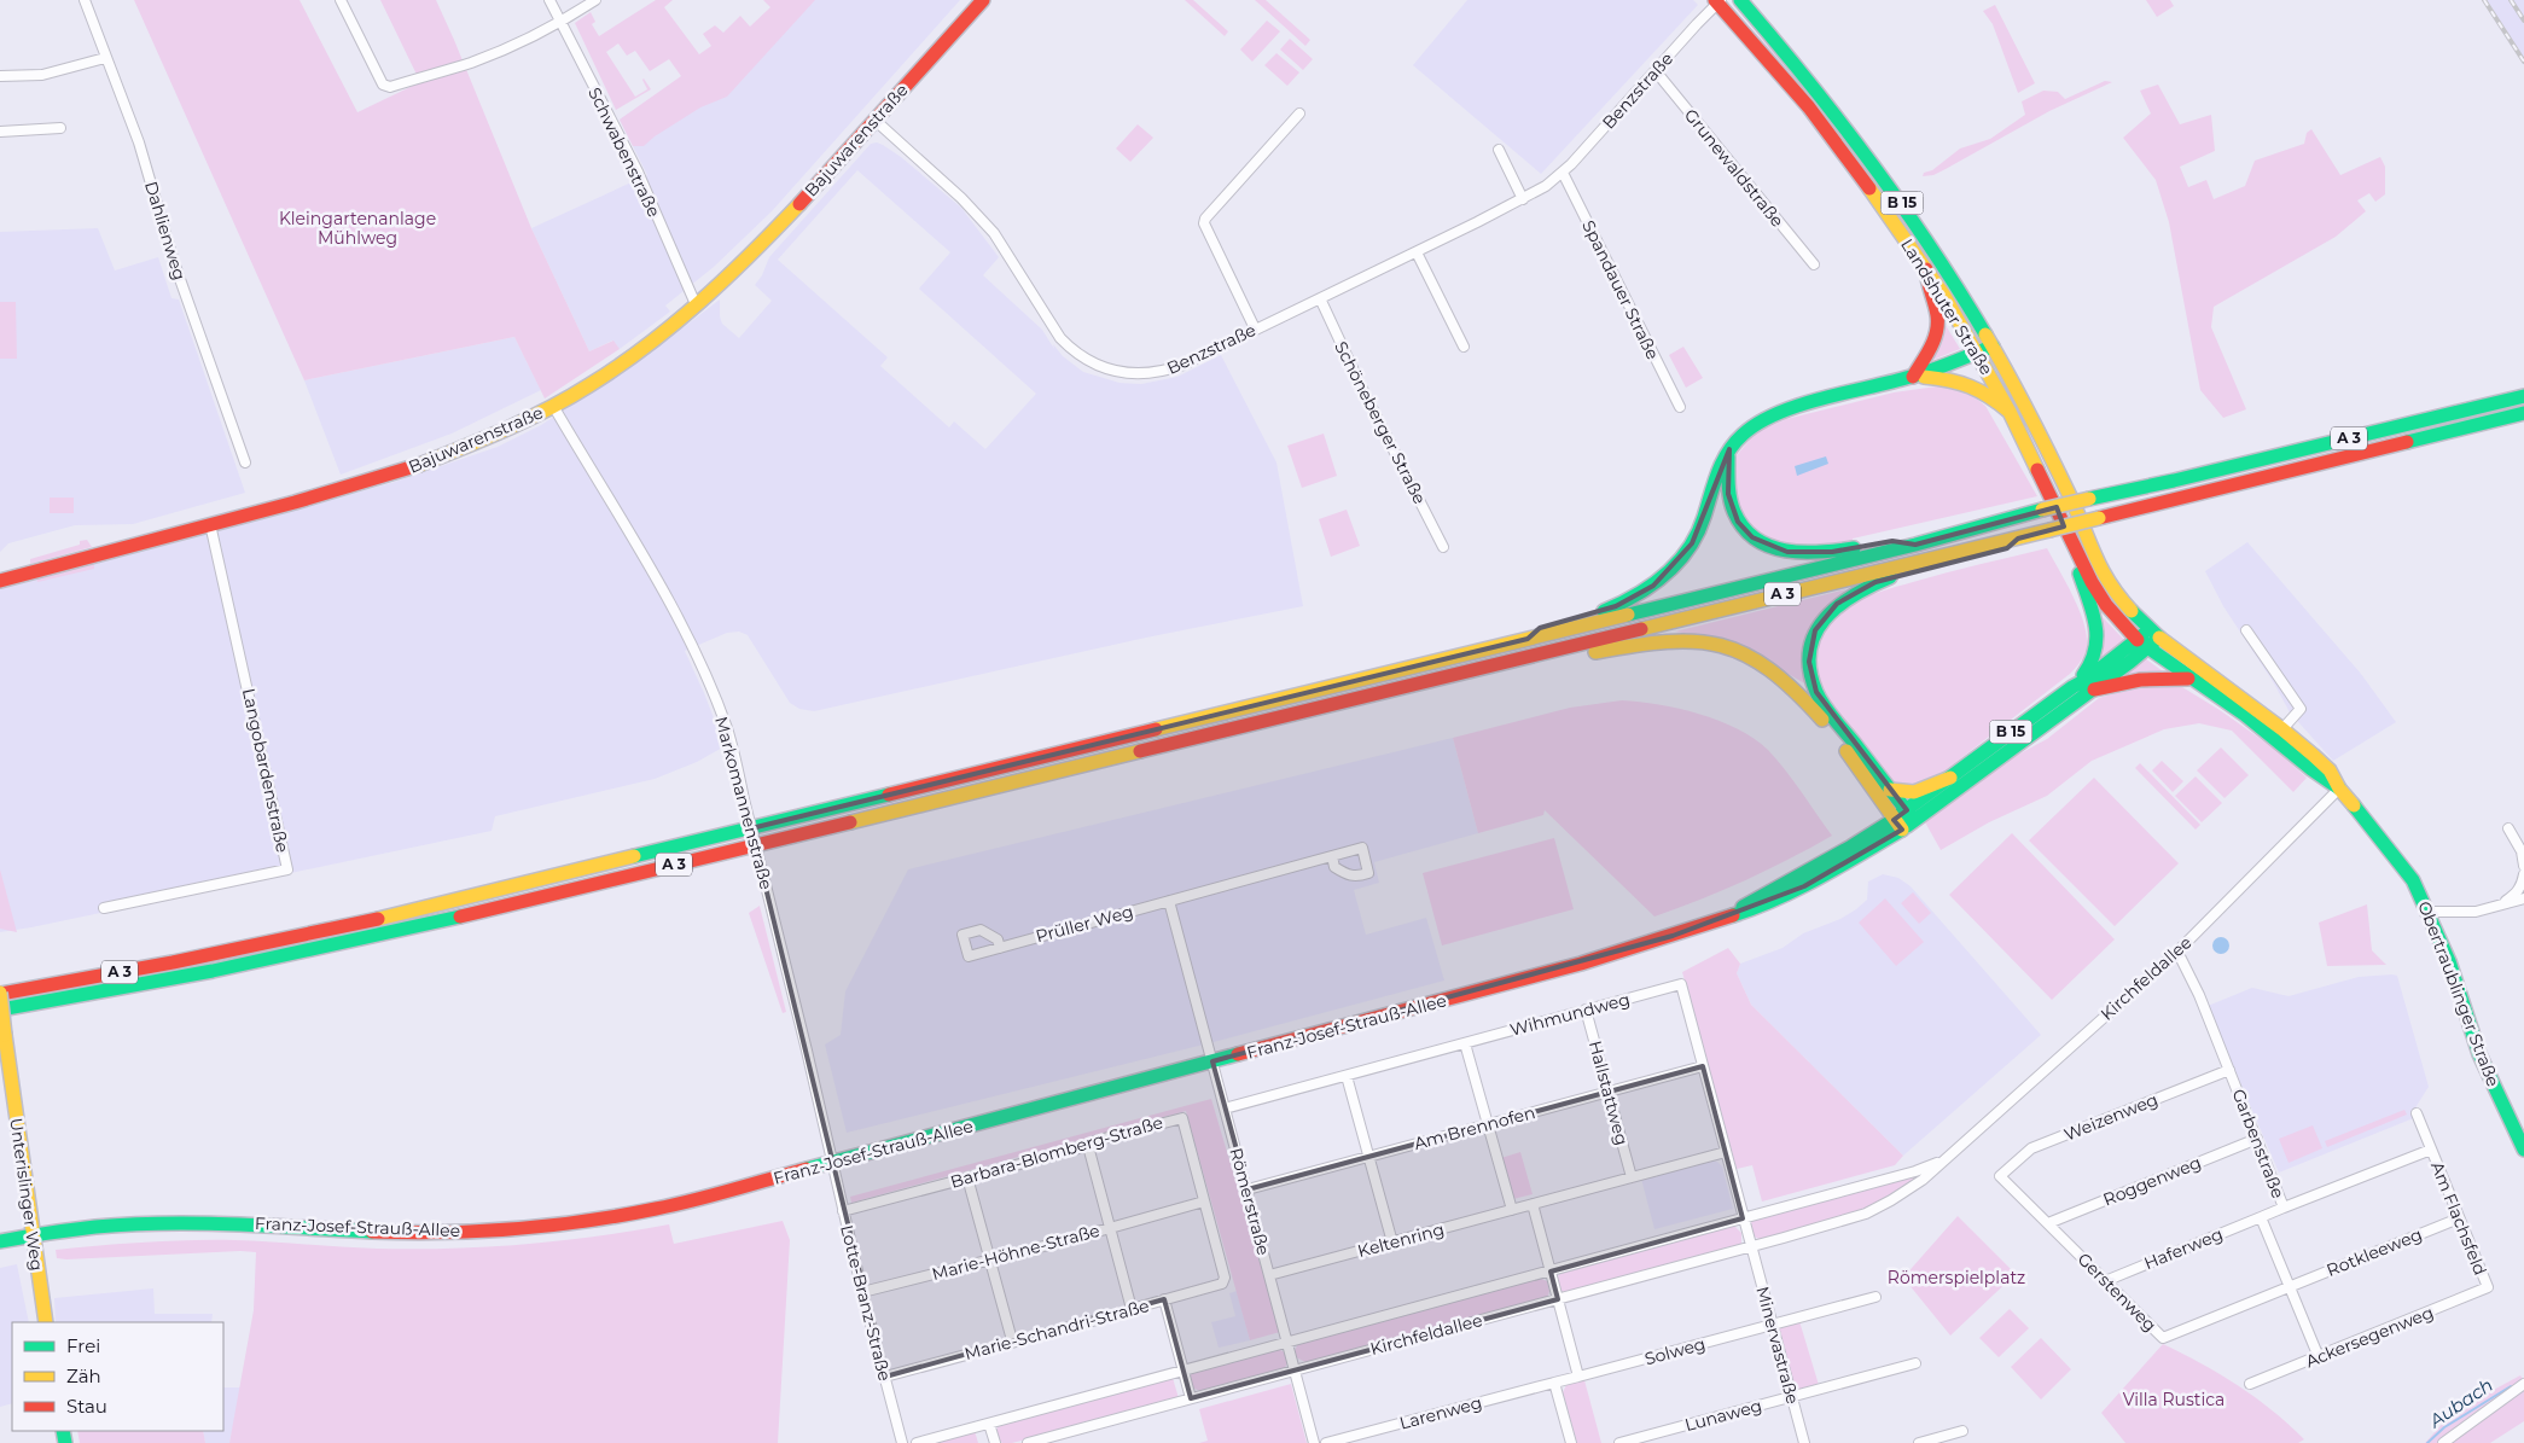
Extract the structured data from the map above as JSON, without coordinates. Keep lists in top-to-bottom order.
{
  "streets": {
    "main road": [
      "Bajuwarenstraße",
      "B 15",
      "Landshuter Straße",
      "A 3",
      "Obertraublinger Straße",
      "Franz-Josef-Strauß-Allee",
      "Unterislinger Weg"
    ],
    "street": [
      "Benzstraße",
      "Schwabenstraße",
      "Grunewaldstraße",
      "Dahlienweg",
      "Spandauer Straße",
      "Schöneberger Straße",
      "Langobardenstraße",
      "Markomannenstraße",
      "Prüller Weg",
      "Kirchfeldallee",
      "Wihmundweg",
      "Hallstattweg",
      "Weizenweg",
      "Am Brennofen",
      "Garbenstraße",
      "Barbara-Blomberg-Straße",
      "Roggenweg",
      "Römerstraße",
      "Am Flachsfeld",
      "Keltenring",
      "Haferweg",
      "Marie-Höhne-Straße",
      "Rotkleeweg",
      "Gerstenweg",
      "Lotte-Branz-Straße",
      "Marie-Schandri-Straße",
      "Ackersegenweg",
      "Minervastraße",
      "Solweg",
      "Larenweg",
      "Lunaweg"
    ]
  },
  "crossings": [
    ["Benzstraße", "Bajuwarenstraße"],
    ["Benzstraße", "Grunewaldstraße"],
    ["Benzstraße", "Spandauer Straße"],
    ["Benzstraße", "Landshuter Straße"],
    ["Benzstraße", "Schöneberger Straße"],
    ["Bajuwarenstraße", "Schwabenstraße"],
    ["Bajuwarenstraße", "Langobardenstraße"],
    ["Bajuwarenstraße", "Markomannenstraße"],
    ["B 15", "Landshuter Straße"],
    ["B 15", "Franz-Josef-Strauß-Allee"],
    ["Landshuter Straße", "A 3"],
    ["Landshuter Straße", "Obertraublinger Straße"],
    ["Landshuter Straße", "Franz-Josef-Strauß-Allee"],
    ["A 3", "Franz-Josef-Strauß-Allee"],
    ["A 3", "Unterislinger Weg"],
    ["Markomannenstraße", "Franz-Josef-Strauß-Allee"],
    ["Markomannenstraße", "Lotte-Branz-Straße"],
    ["Kirchfeldallee", "Obertraublinger Straße"],
    ["Kirchfeldallee", "Wihmundweg"],
    ["Kirchfeldallee", "Garbenstraße"],
    ["Kirchfeldallee", "Römerstraße"],
    ["Kirchfeldallee", "Minervastraße"],
    ["Obertraublinger Straße", "Franz-Josef-Strauß-Allee"],
    ["Wihmundweg", "Hallstattweg"],
    ["Wihmundweg", "Am Brennofen"],
    ["Wihmundweg", "Römerstraße"],
    ["Wihmundweg", "Keltenring"],
    ["Franz-Josef-Strauß-Allee", "Unterislinger Weg"],
    ["Franz-Josef-Strauß-Allee", "Römerstraße"],
    ["Franz-Josef-Strauß-Allee", "Lotte-Branz-Straße"],
    ["Hallstattweg", "Am Brennofen"],
    ["Hallstattweg", "Keltenring"],
    ["Weizenweg", "Garbenstraße"],
    ["Weizenweg", "Gerstenweg"],
    ["Am Brennofen", "Römerstraße"],
    ["Garbenstraße", "Roggenweg"],
    ["Garbenstraße", "Am Flachsfeld"],
    ["Garbenstraße", "Haferweg"],
    ["Garbenstraße", "Rotkleeweg"],
    ["Garbenstraße", "Gerstenweg"],
    ["Garbenstraße", "Ackersegenweg"],
    ["Barbara-Blomberg-Straße", "Marie-Höhne-Straße"],
    ["Barbara-Blomberg-Straße", "Lotte-Branz-Straße"],
    ["Barbara-Blomberg-Straße", "Marie-Schandri-Straße"],
    ["Roggenweg", "Gerstenweg"],
    ["Römerstraße", "Keltenring"],
    ["Am Flachsfeld", "Rotkleeweg"],
    ["Am Flachsfeld", "Ackersegenweg"],
    ["Haferweg", "Gerstenweg"],
    ["Marie-Höhne-Straße", "Lotte-Branz-Straße"],
    ["Rotkleeweg", "Gerstenweg"],
    ["Lotte-Branz-Straße", "Marie-Schandri-Straße"],
    ["Minervastraße", "Solweg"],
    ["Minervastraße", "Lunaweg"],
    ["Solweg", "Larenweg"]
  ],
  "water": ["Aubach"],
  "parks": ["Kleingartenanlage Mühlweg", "Römerspielplatz", "Villa Rustica"],
  "legend": ["Frei", "Zäh", "Stau"]
}
